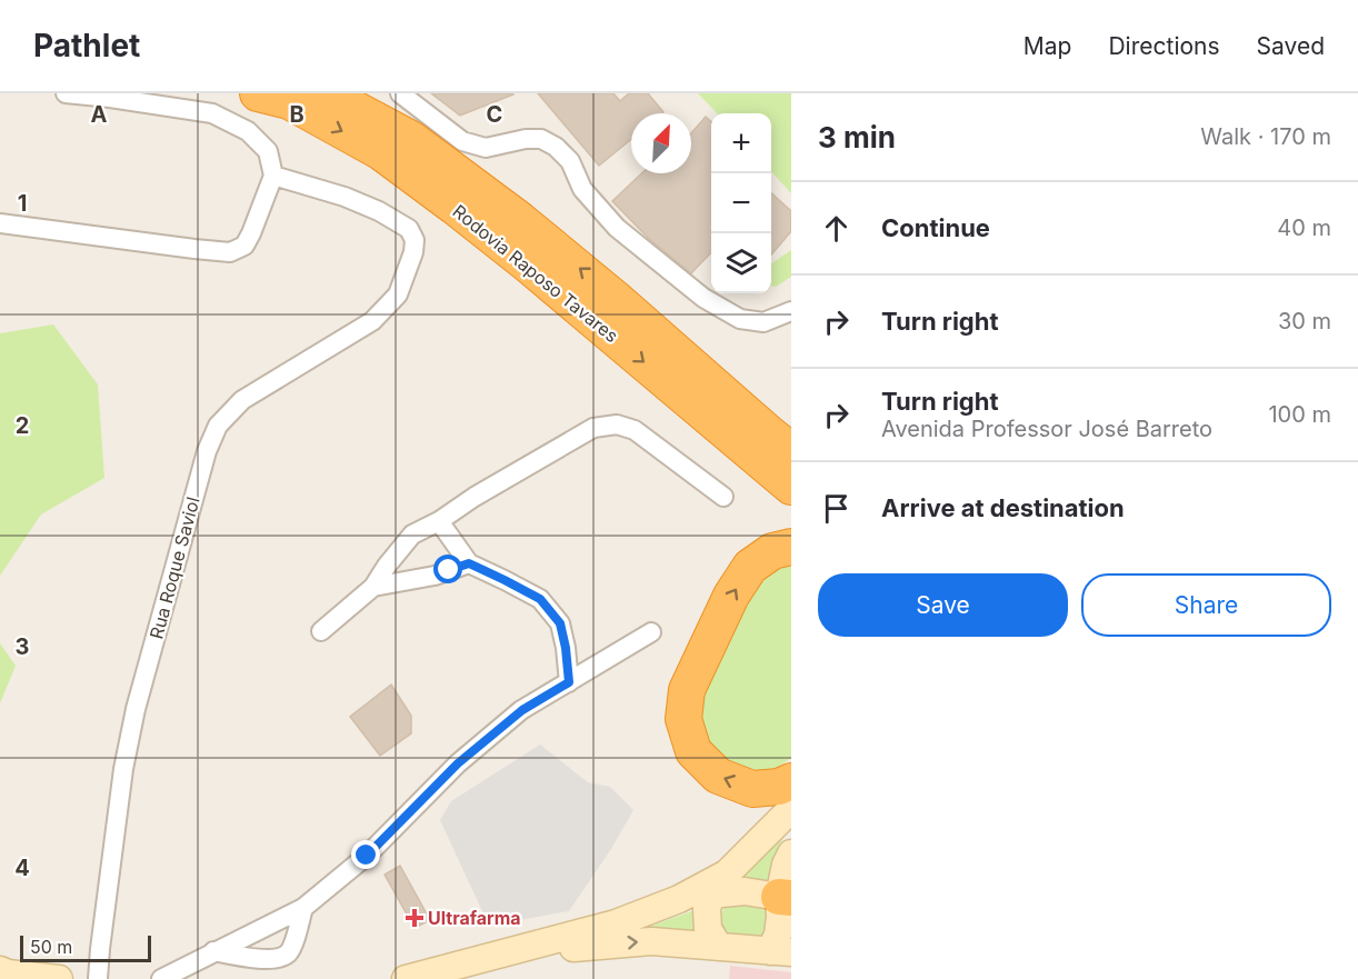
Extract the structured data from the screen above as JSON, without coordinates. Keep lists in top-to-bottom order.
{
  "streets": {
    "highway": ["Rodovia Raposo Tavares"],
    "street": ["Rua Roque Saviol"]
  },
  "places": {
    "health": ["Ultrafarma"]
  },
  "scale_bar": "50 m",
  "north": "top right",
  "page": {
    "header": "Pathlet",
    "nav": ["Map", "Directions", "Saved"],
    "heading": ["3 min", "Walk · 170 m"],
    "map_buttons": ["+", "−"],
    "list": [
      ["Continue", "40 m"],
      ["Turn right", "30 m"],
      ["Turn right", "Avenida Professor José Barreto", "100 m"],
      "Arrive at destination"
    ],
    "buttons": ["Save", "Share"],
    "scale": "50 m"
  },
  "grid": {
    "columns": ["A", "B", "C"],
    "rows": [
      "1",
      "2",
      "3",
      "4"
    ]
  }
}
